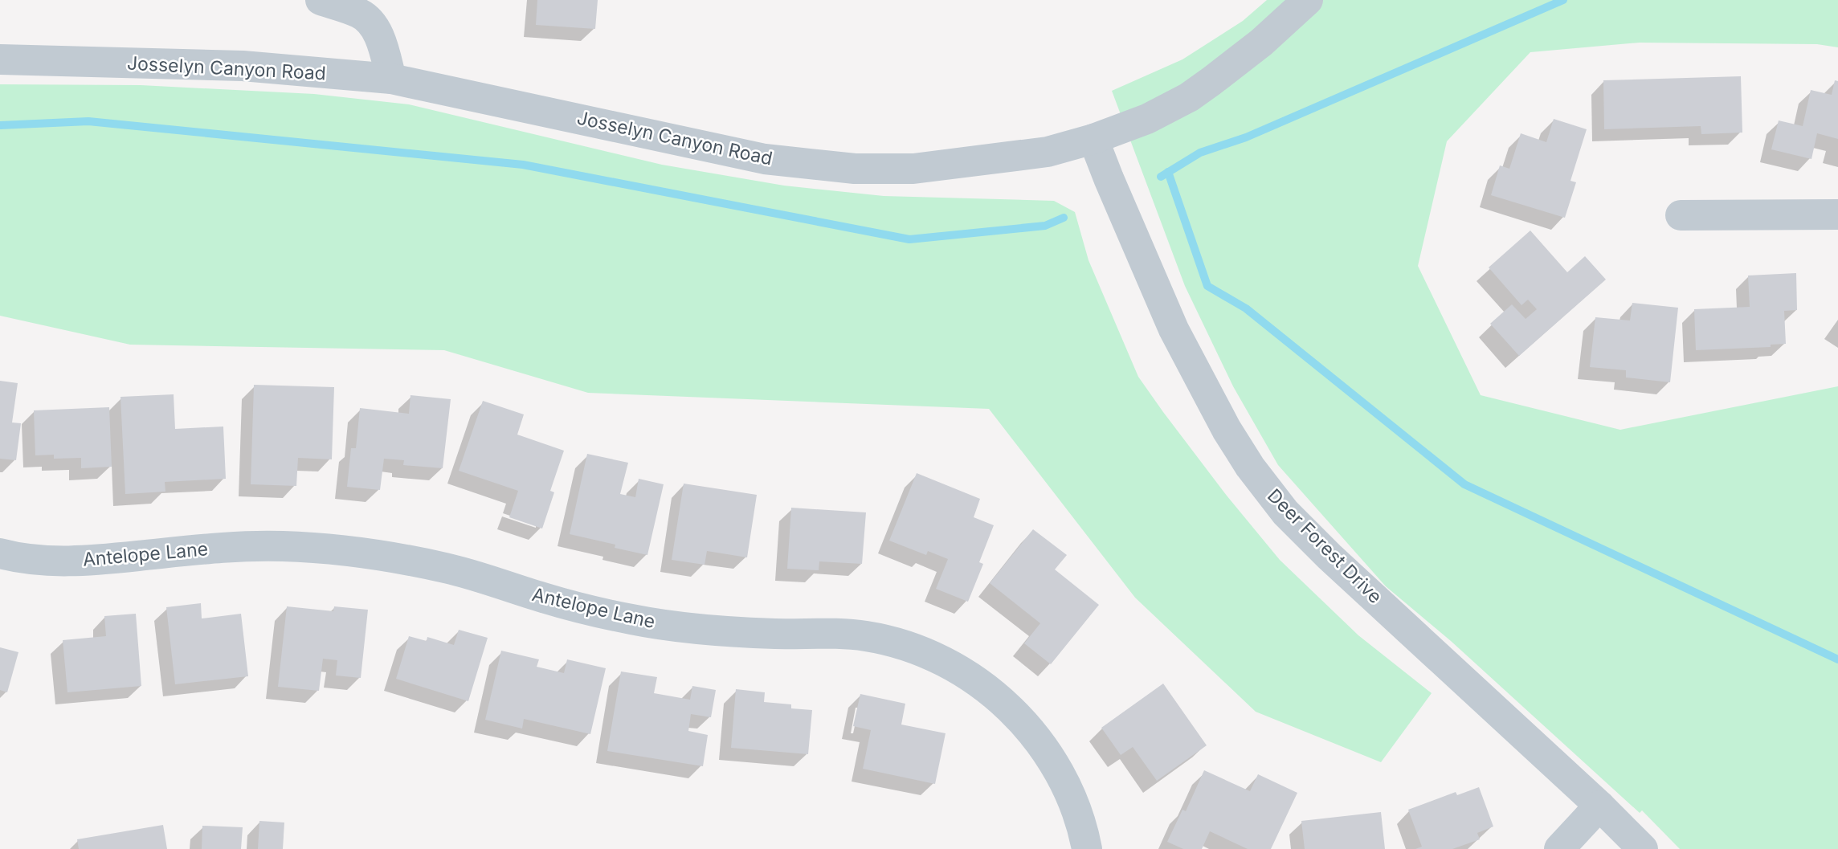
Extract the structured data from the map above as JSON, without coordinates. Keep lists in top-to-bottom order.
{
  "streets": {
    "street": ["Josselyn Canyon Road", "Deer Forest Drive", "Antelope Lane"]
  },
  "crossings": [
    ["Josselyn Canyon Road", "Deer Forest Drive"]
  ]
}
